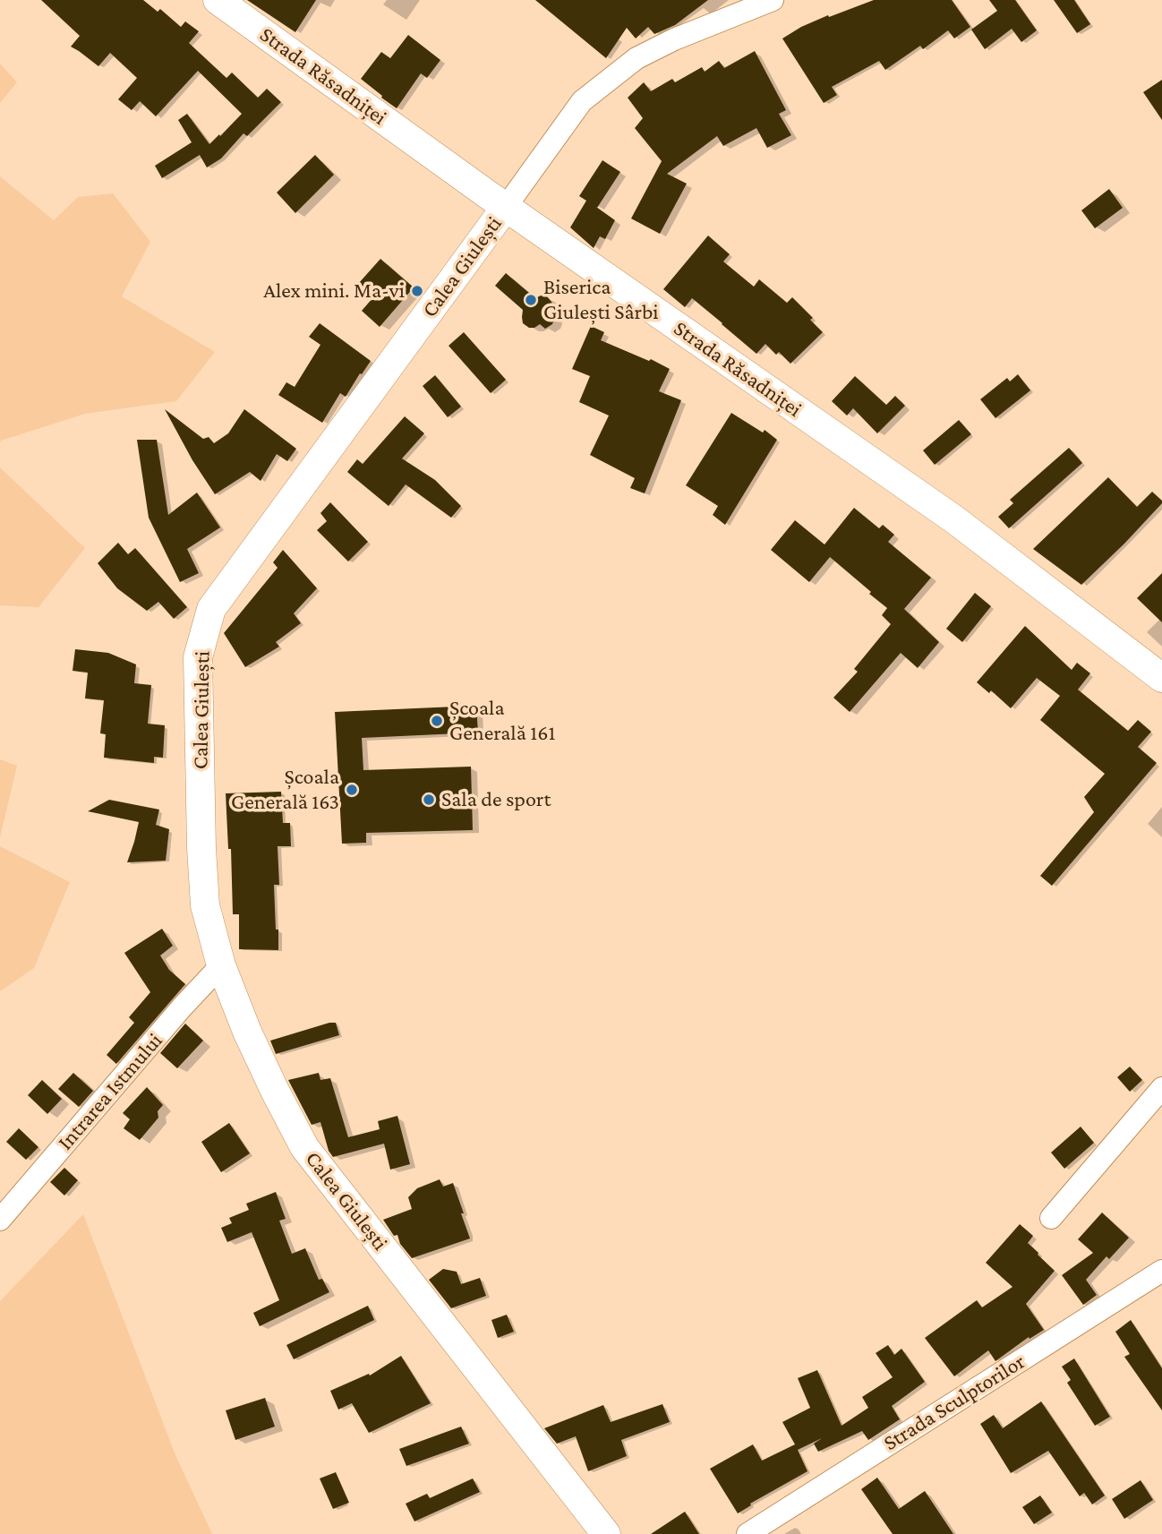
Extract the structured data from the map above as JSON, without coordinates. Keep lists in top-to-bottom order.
{
  "streets": {
    "main road": ["Strada Răsadniței", "Calea Giulești"],
    "street": ["Intrarea Istmului", "Strada Sculptorilor"]
  },
  "crossings": [
    ["Strada Răsadniței", "Calea Giulești"],
    ["Calea Giulești", "Intrarea Istmului"]
  ],
  "places": [
    "Alex mini. Ma-vi",
    "Biserica Giulești Sârbi",
    "Școala Generală 161",
    "Școala Generală 163",
    "Sala de sport"
  ]
}
